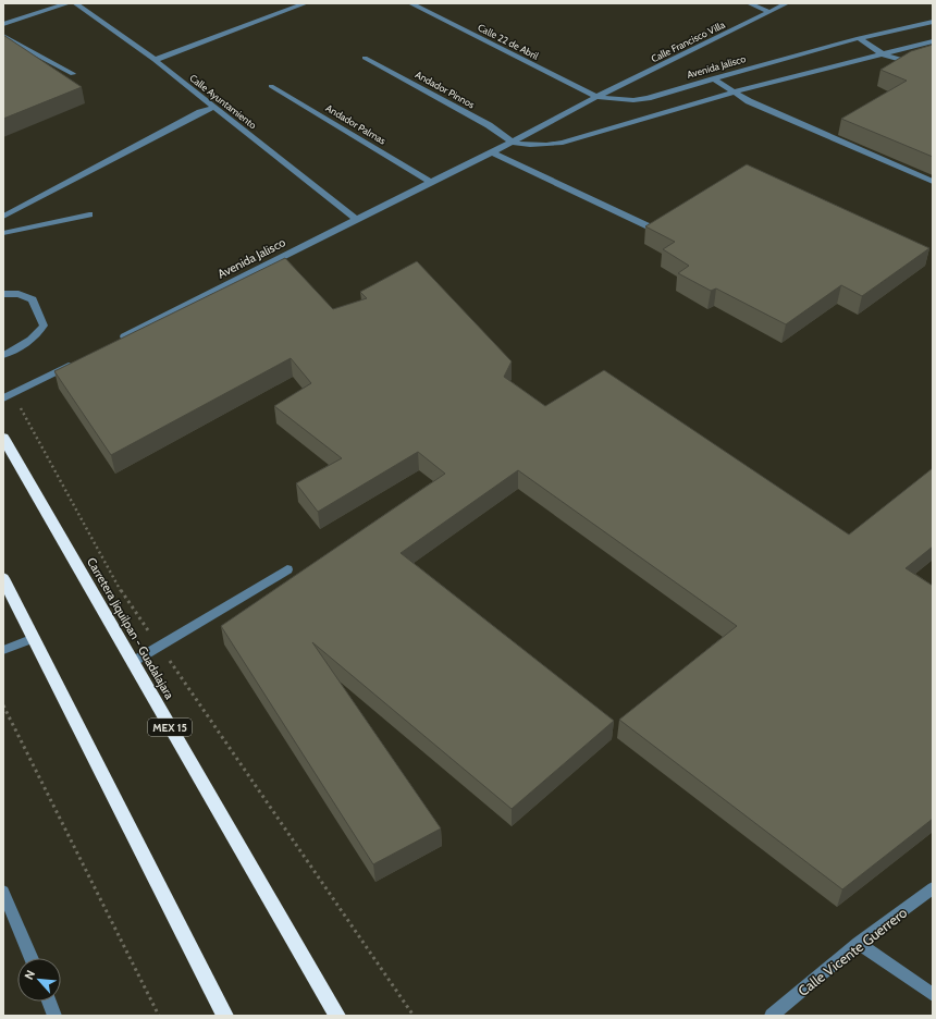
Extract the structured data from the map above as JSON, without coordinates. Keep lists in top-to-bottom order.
{
  "streets": {
    "highway": ["Carretera Jiquilpan - Guadalajara", "MEX 15"],
    "street": [
      "Calle 22 de Abril",
      "Calle Francisco Villa",
      "Avenida Jalisco",
      "Andador Pinnos",
      "Calle Ayuntamiento",
      "Andador Palmas",
      "Calle Vicente Guerrero"
    ]
  },
  "crossings": [
    ["Calle 22 de Abril", "Calle Francisco Villa"],
    ["Calle 22 de Abril", "Avenida Jalisco"],
    ["Calle Francisco Villa", "Avenida Jalisco"],
    ["Avenida Jalisco", "Andador Pinnos"],
    ["Avenida Jalisco", "Calle Ayuntamiento"],
    ["Avenida Jalisco", "Andador Palmas"]
  ],
  "north": "top left"
}
